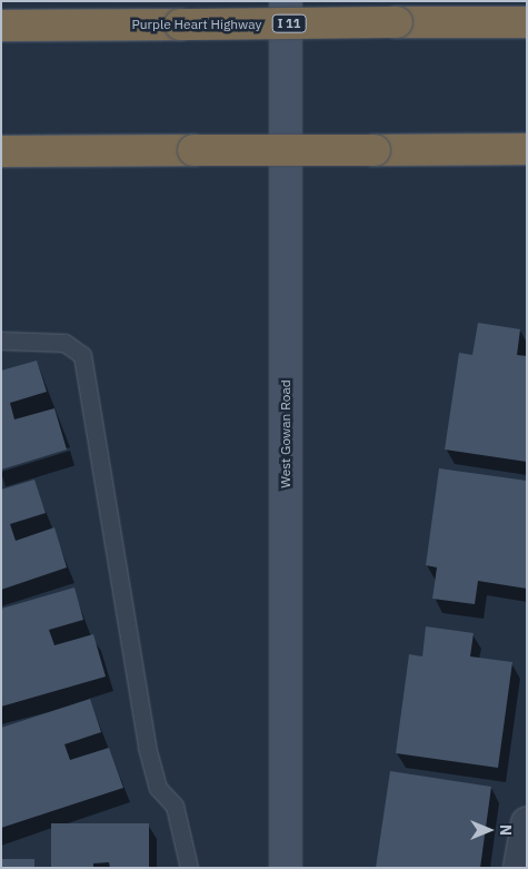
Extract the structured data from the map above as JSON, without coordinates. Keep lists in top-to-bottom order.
{
  "streets": {
    "highway": ["I 11", "Purple Heart Highway"],
    "street": ["West Gowan Road"]
  },
  "north": "right"
}
